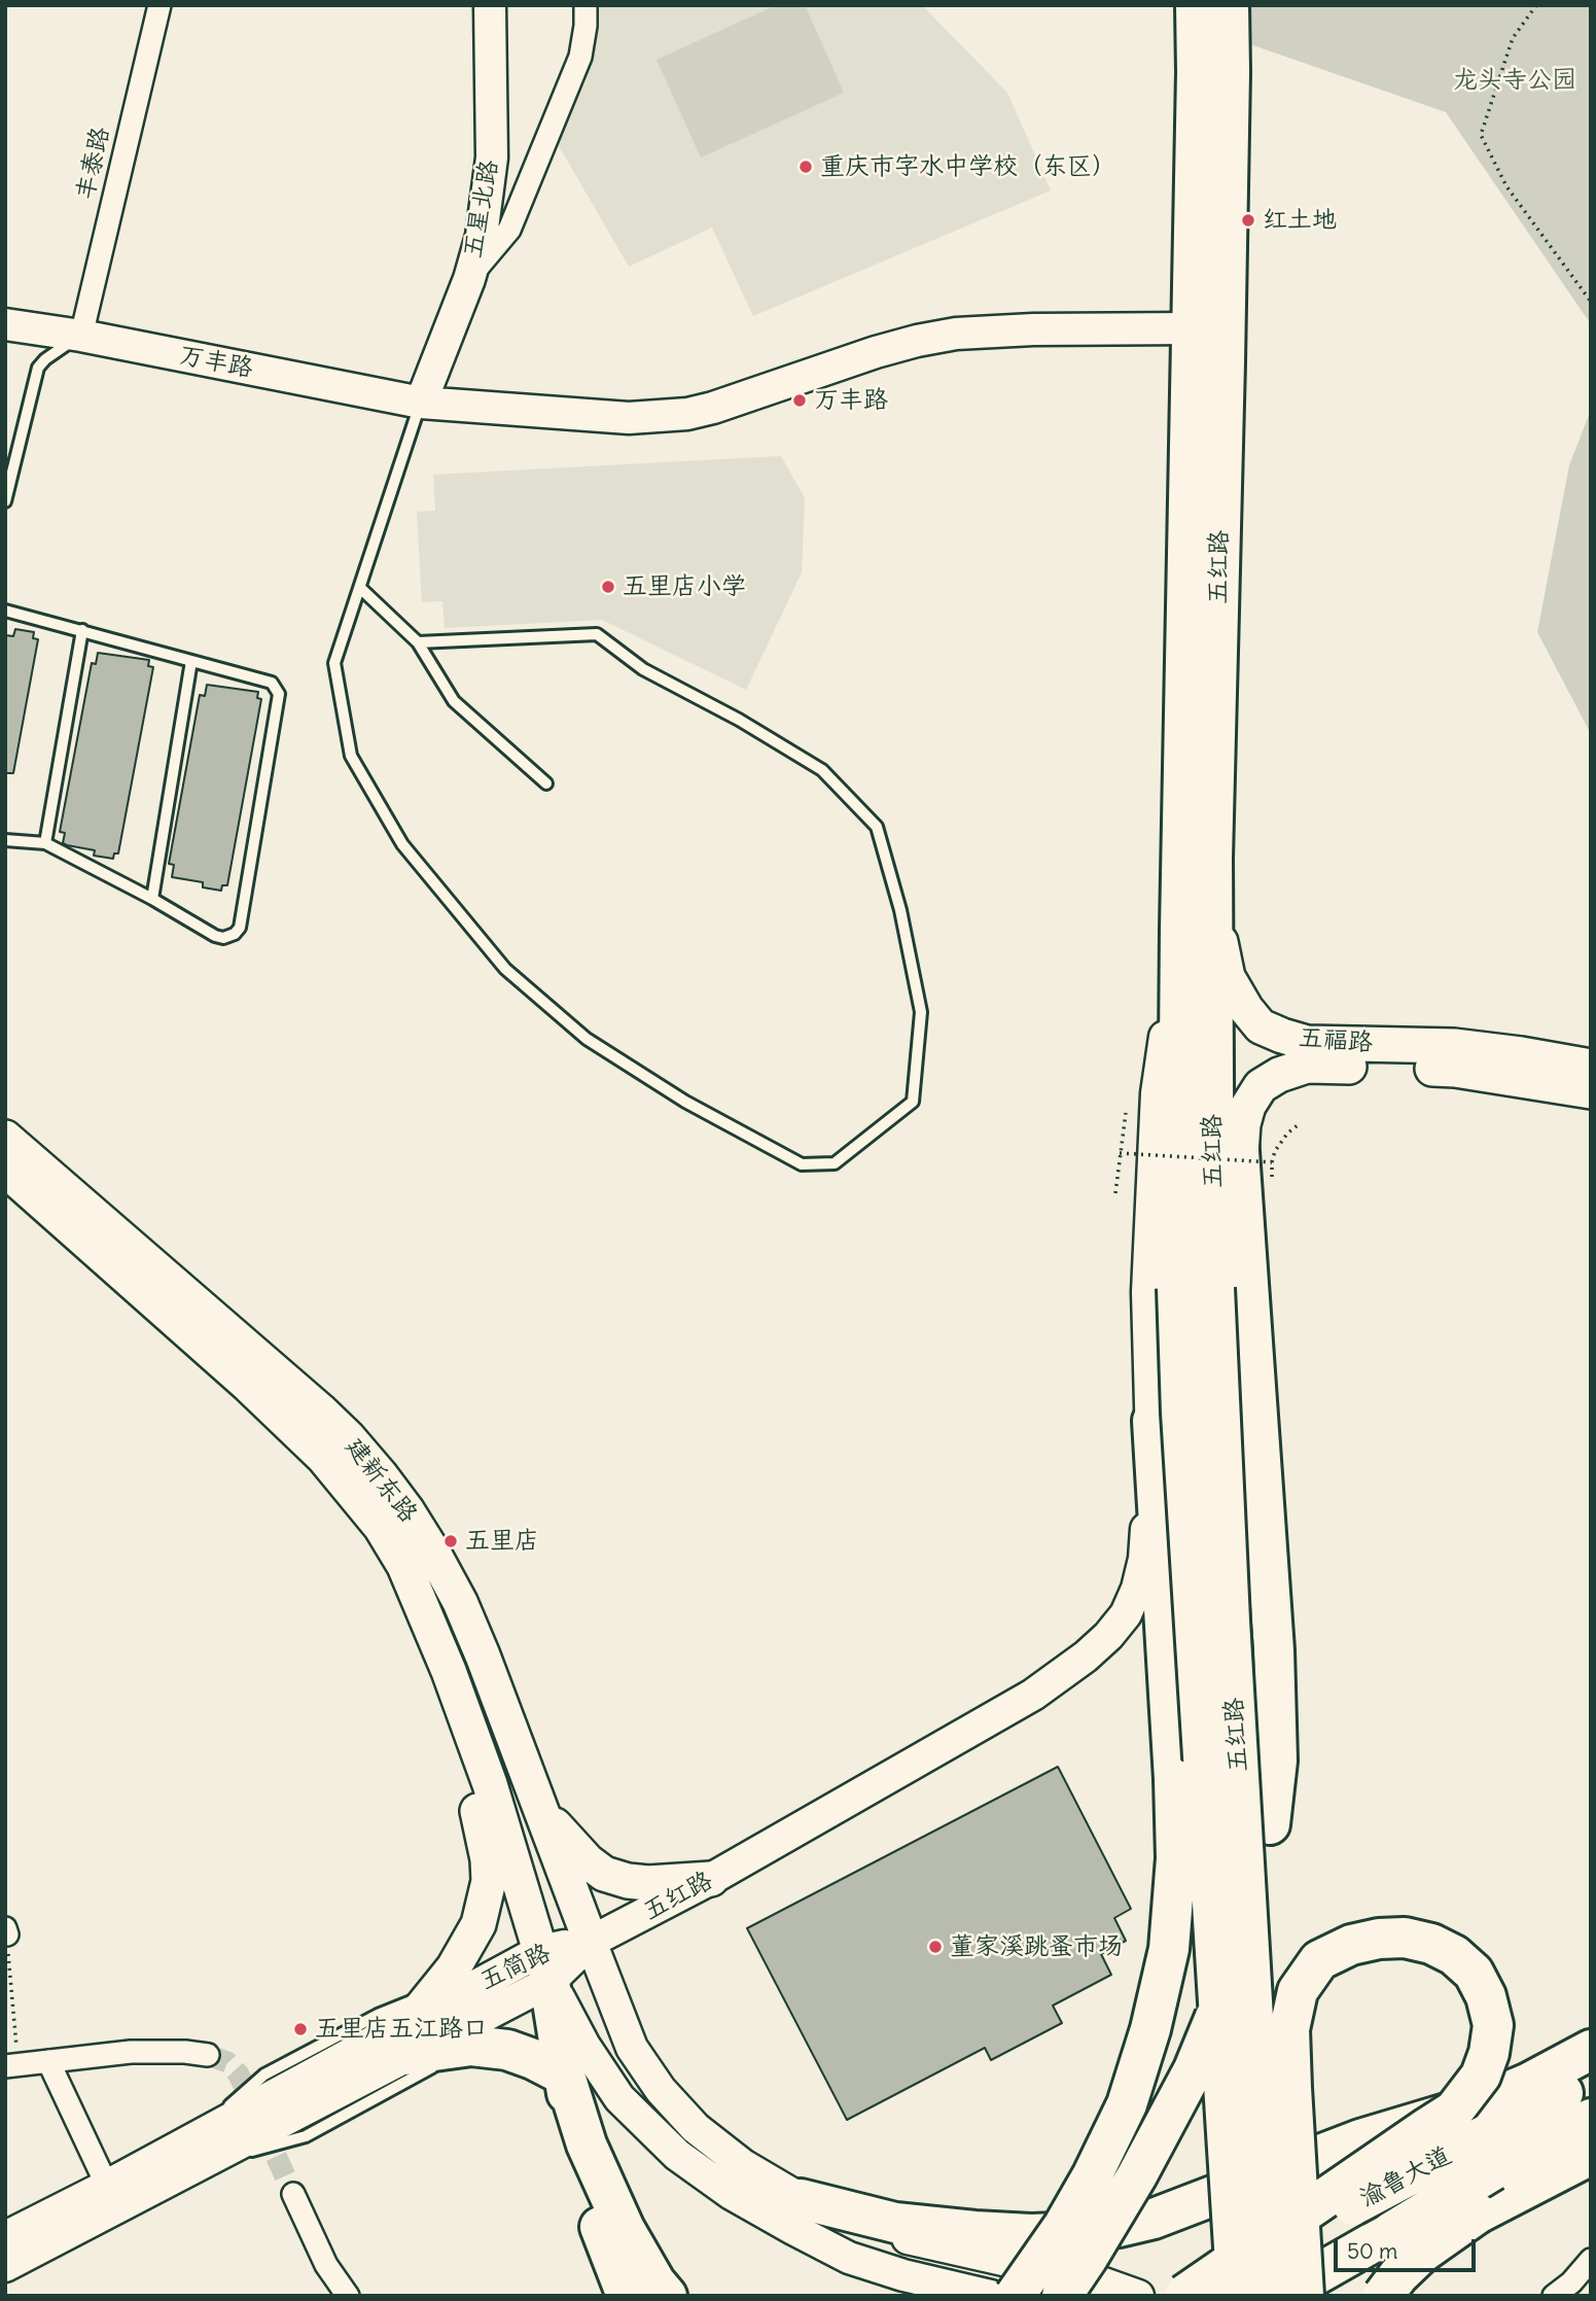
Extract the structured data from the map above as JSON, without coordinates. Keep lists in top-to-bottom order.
{
  "streets": {
    "highway": ["五红路", "渝鲁大道"],
    "main road": [
      "五星北路",
      "万丰路",
      "五福路",
      "建新东路",
      "五简路"
    ],
    "street": ["丰泰路"]
  },
  "crossings": [
    ["丰泰路", "万丰路"],
    ["五星北路", "万丰路"],
    ["万丰路", "五红路"],
    ["五红路", "五福路"],
    ["五红路", "建新东路"],
    ["五红路", "五简路"],
    ["建新东路", "五简路"]
  ],
  "parks": ["龙头寺公园"],
  "places": [
    "重庆市字水中学校（东区）",
    "红土地",
    "万丰路",
    "五里店小学",
    "五里店",
    "董家溪跳蚤市场",
    "五里店五江路口"
  ],
  "scale_bar": "50 m"
}
